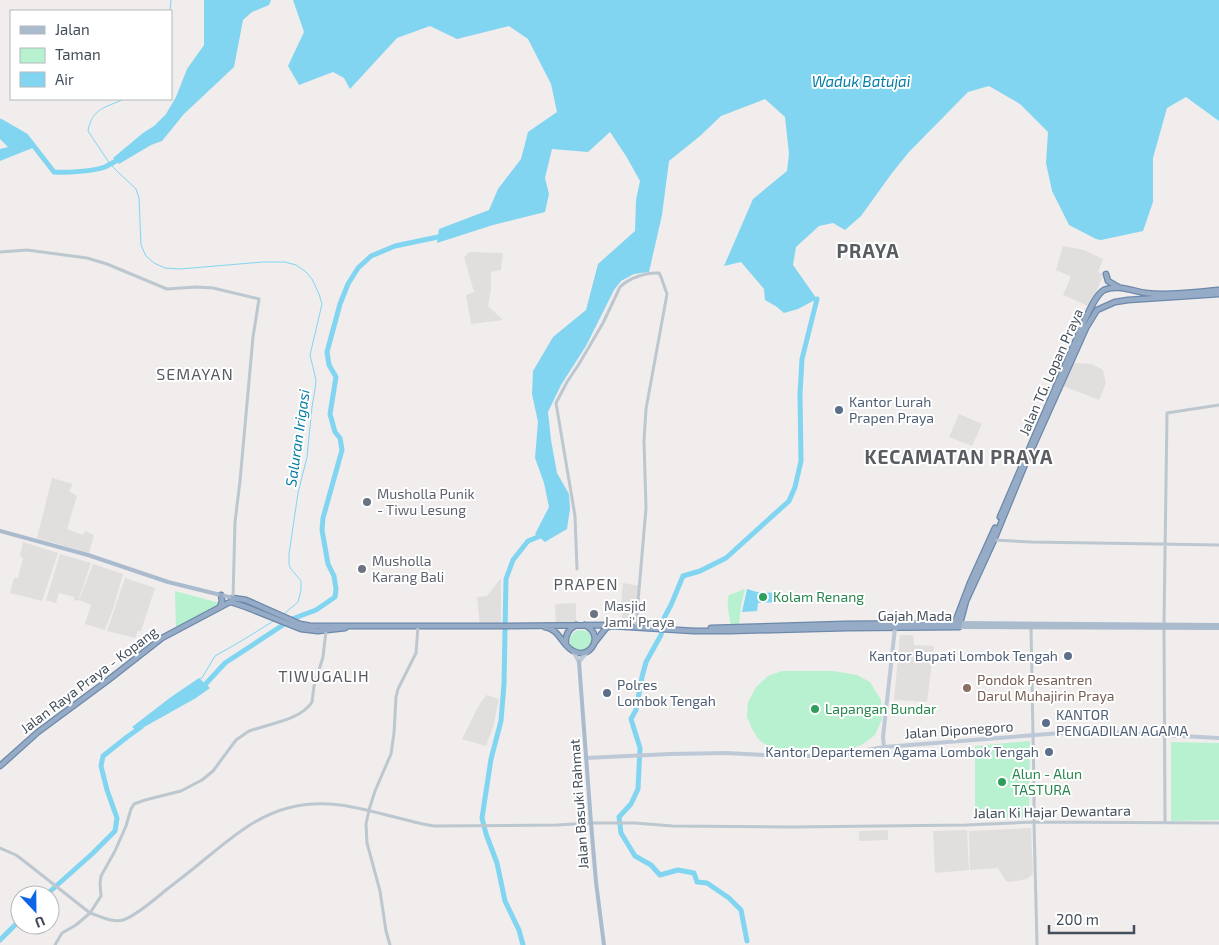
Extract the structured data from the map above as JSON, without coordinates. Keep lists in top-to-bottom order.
{
  "streets": {
    "highway": ["Jalan TG. Lopan Praya", "Gajah Mada", "Jalan Raya Praya - Kopang"],
    "main road": ["Jalan Diponegoro", "Jalan Basuki Rahmat"],
    "street": ["Jalan Ki Hajar Dewantara"]
  },
  "crossings": [
    ["Jalan TG. Lopan Praya", "Gajah Mada"],
    ["Jalan Diponegoro", "Jalan Basuki Rahmat"],
    ["Jalan Basuki Rahmat", "Jalan Ki Hajar Dewantara"]
  ],
  "districts": [
    "PRAYA",
    "SEMAYAN",
    "KECAMATAN PRAYA",
    "PRAPEN",
    "TIWUGALIH"
  ],
  "water": ["Waduk Batujai", "Saluran Irigasi"],
  "places": [
    "Kantor Lurah Prapen Praya",
    "Musholla Punik - Tiwu Lesung",
    "Musholla Karang Bali",
    "Kolam Renang",
    "Masjid Jami' Praya",
    "Kantor Bupati Lombok Tengah",
    "Pondok Pesantren Darul Muhajirin Praya",
    "Polres Lombok Tengah",
    "Lapangan Bundar",
    "KANTOR PENGADILAN AGAMA",
    "Kantor Departemen Agama Lombok Tengah",
    "Alun - Alun TASTURA"
  ],
  "legend": ["Jalan", "Taman", "Air"],
  "scale_bar": "200 m",
  "north": "bottom"
}
